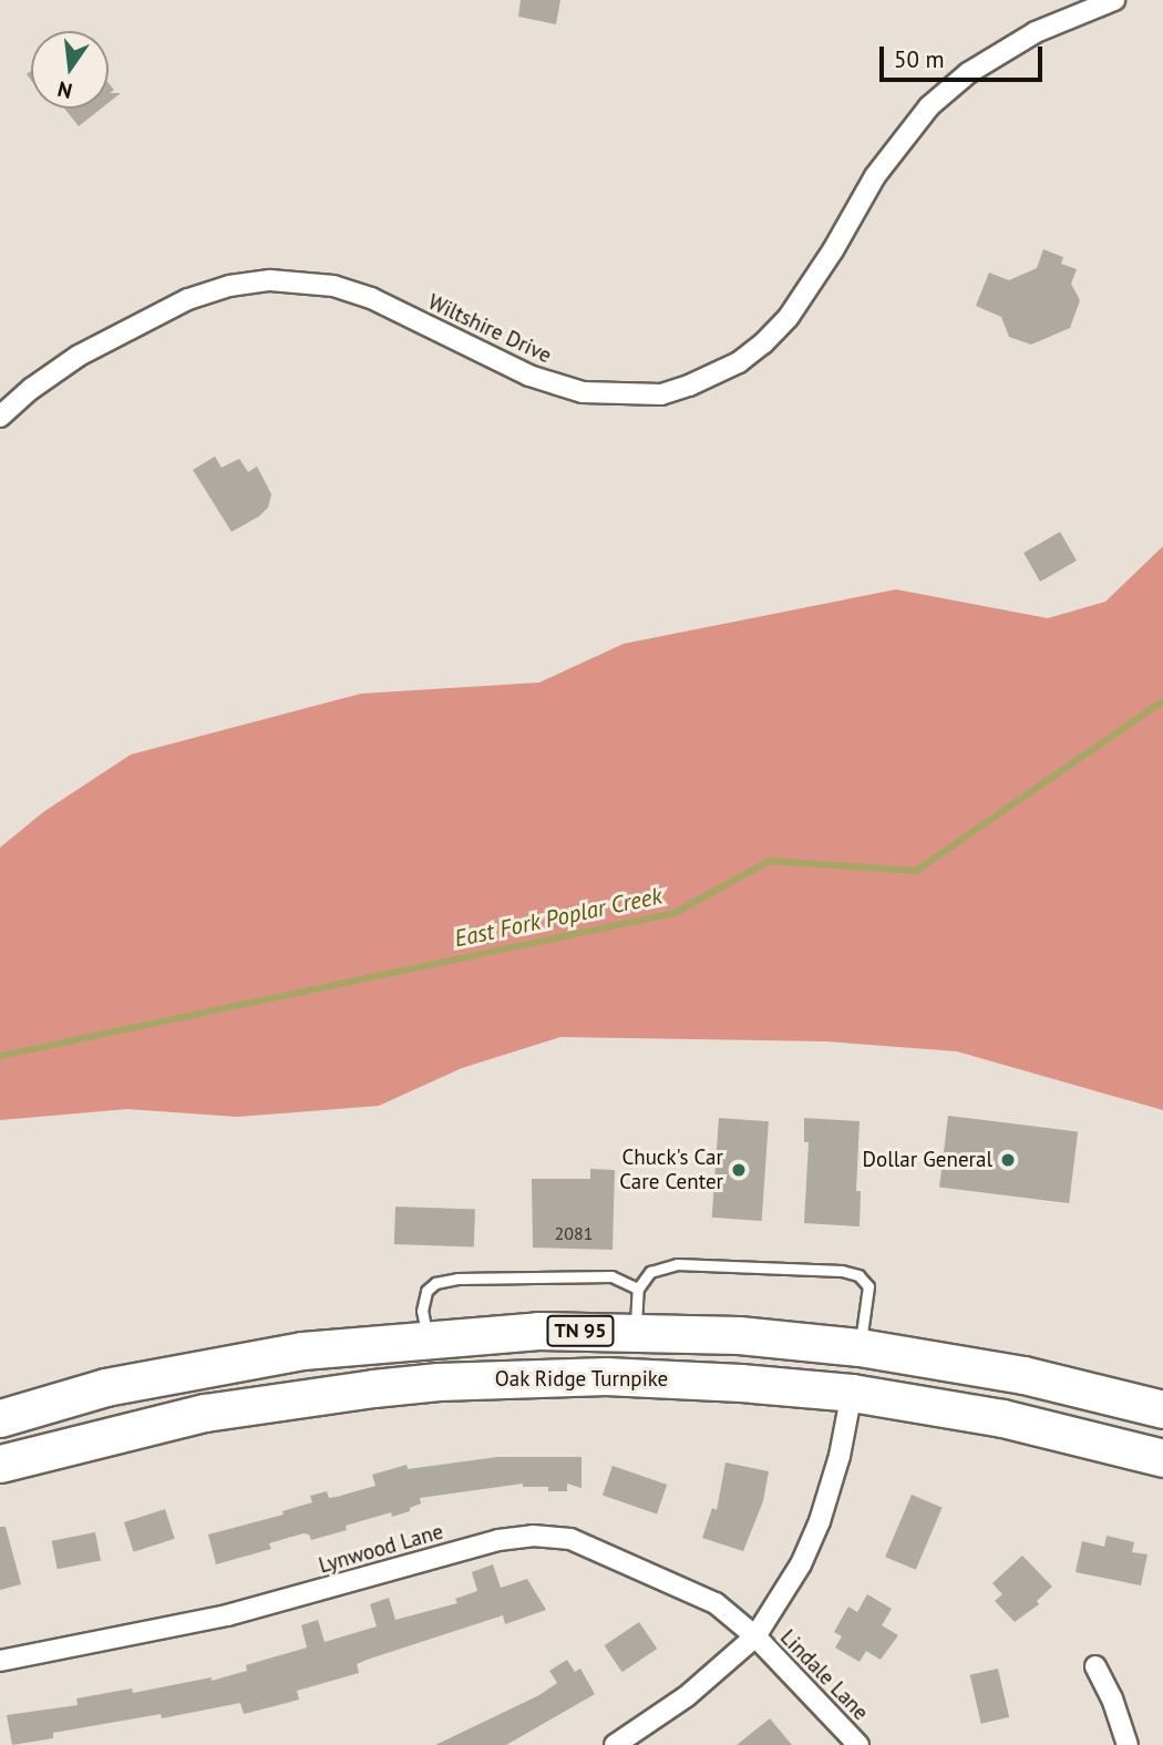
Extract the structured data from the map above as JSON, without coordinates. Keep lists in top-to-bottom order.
{
  "streets": {
    "highway": ["TN 95", "Oak Ridge Turnpike"],
    "street": ["Wiltshire Drive", "Lynwood Lane", "Lindale Lane"]
  },
  "crossings": [
    ["Lynwood Lane", "Lindale Lane"]
  ],
  "water": ["East Fork Poplar Creek"],
  "places": ["Dollar General", "Chuck's Car Care Center"],
  "house_numbers": ["2081"],
  "scale_bar": "50 m",
  "north": "bottom"
}
